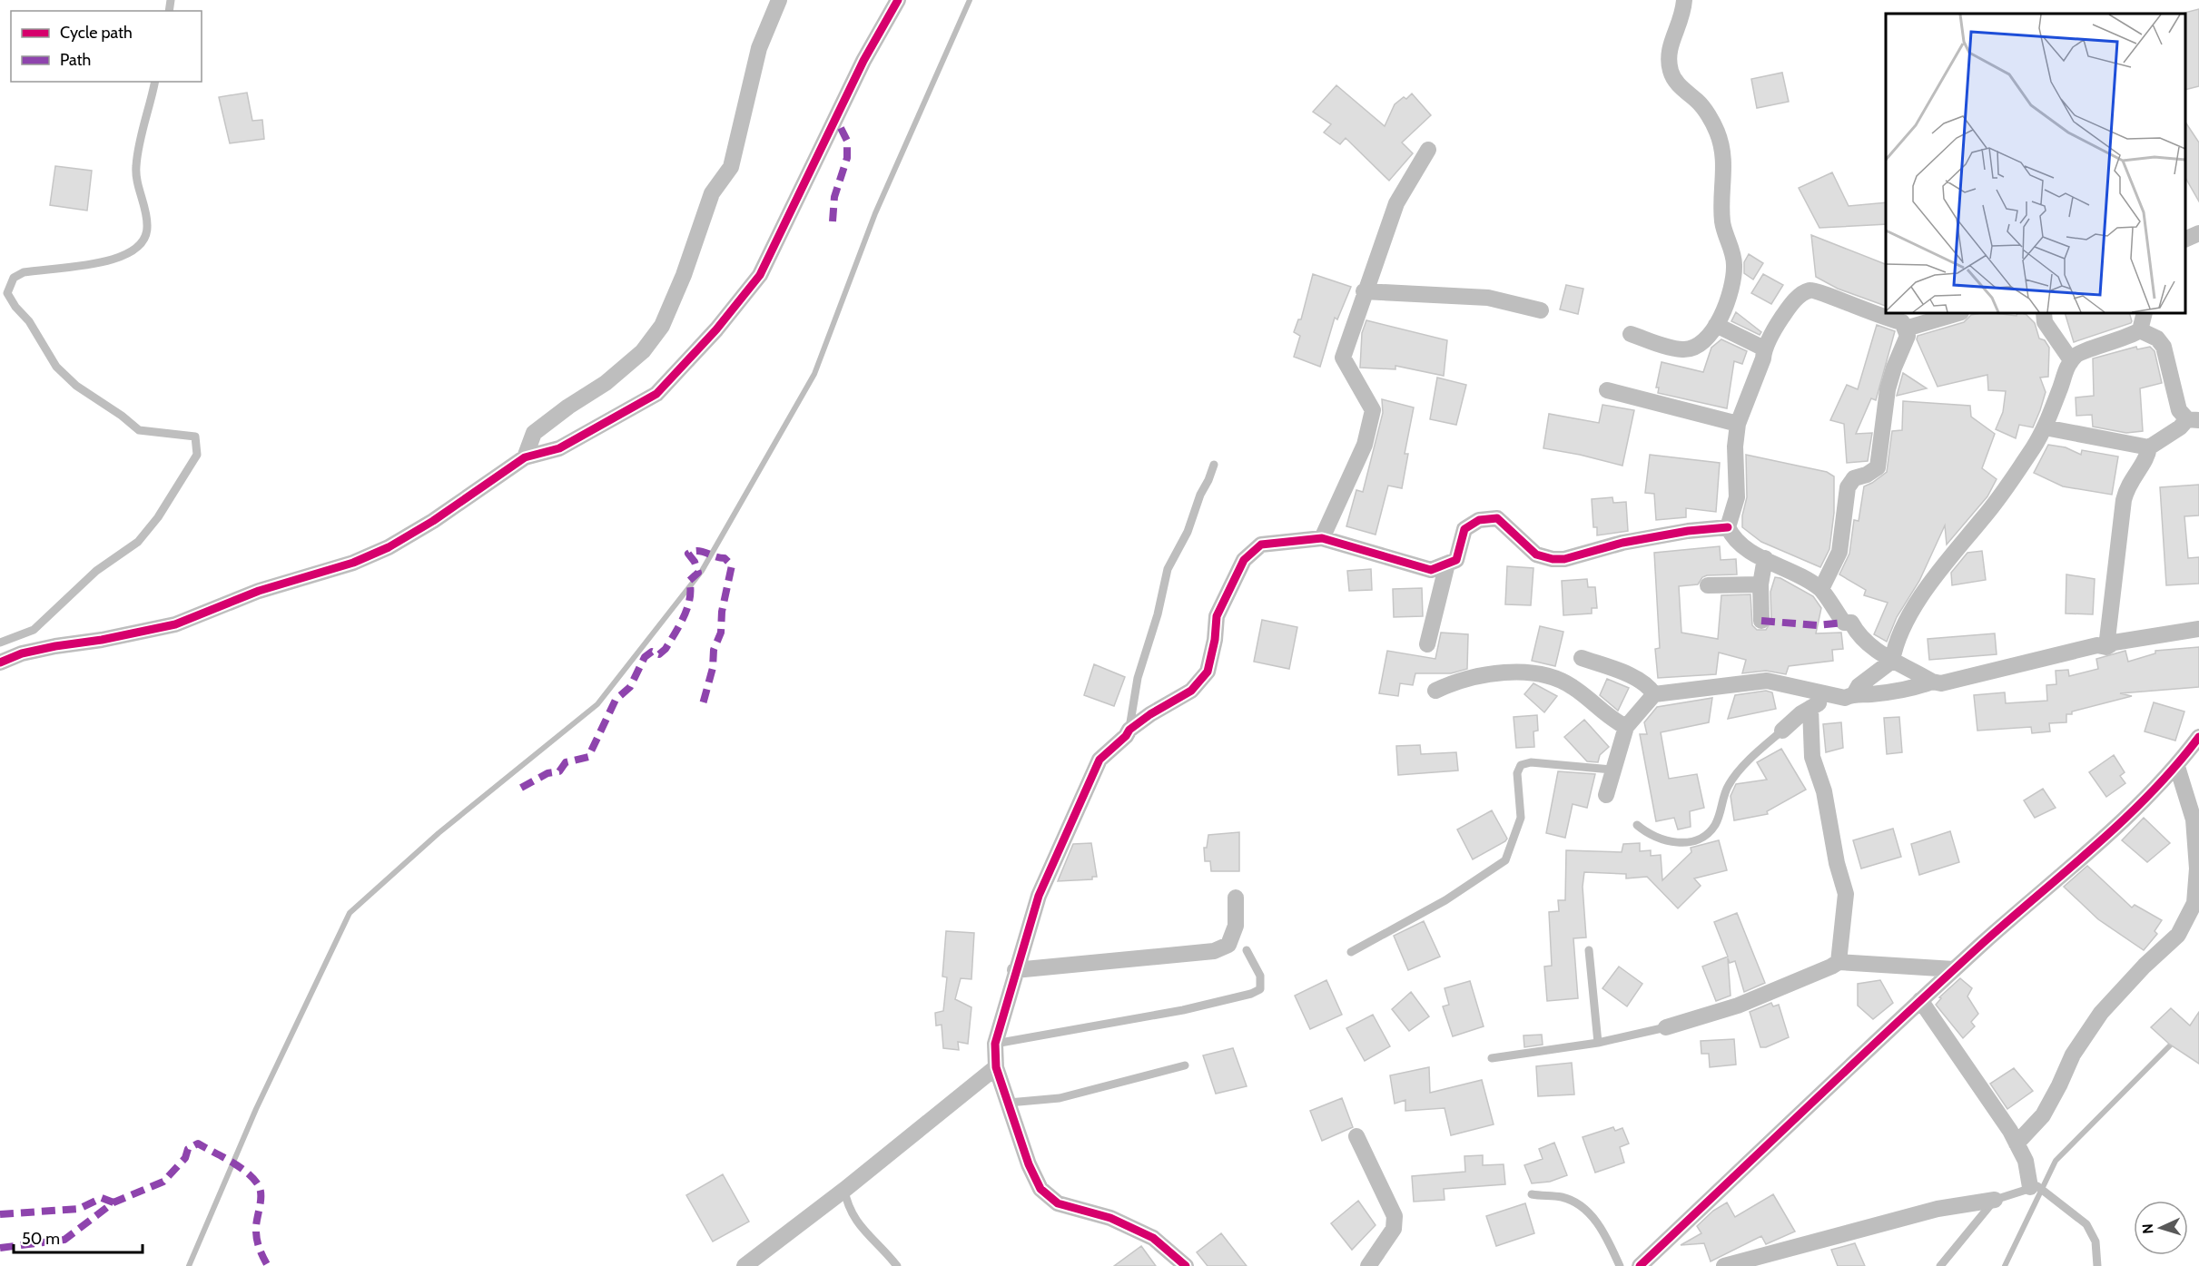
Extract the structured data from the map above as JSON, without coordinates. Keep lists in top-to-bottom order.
{
  "legend": ["Cycle path", "Path"],
  "scale_bar": "50 m",
  "north": "left"
}
